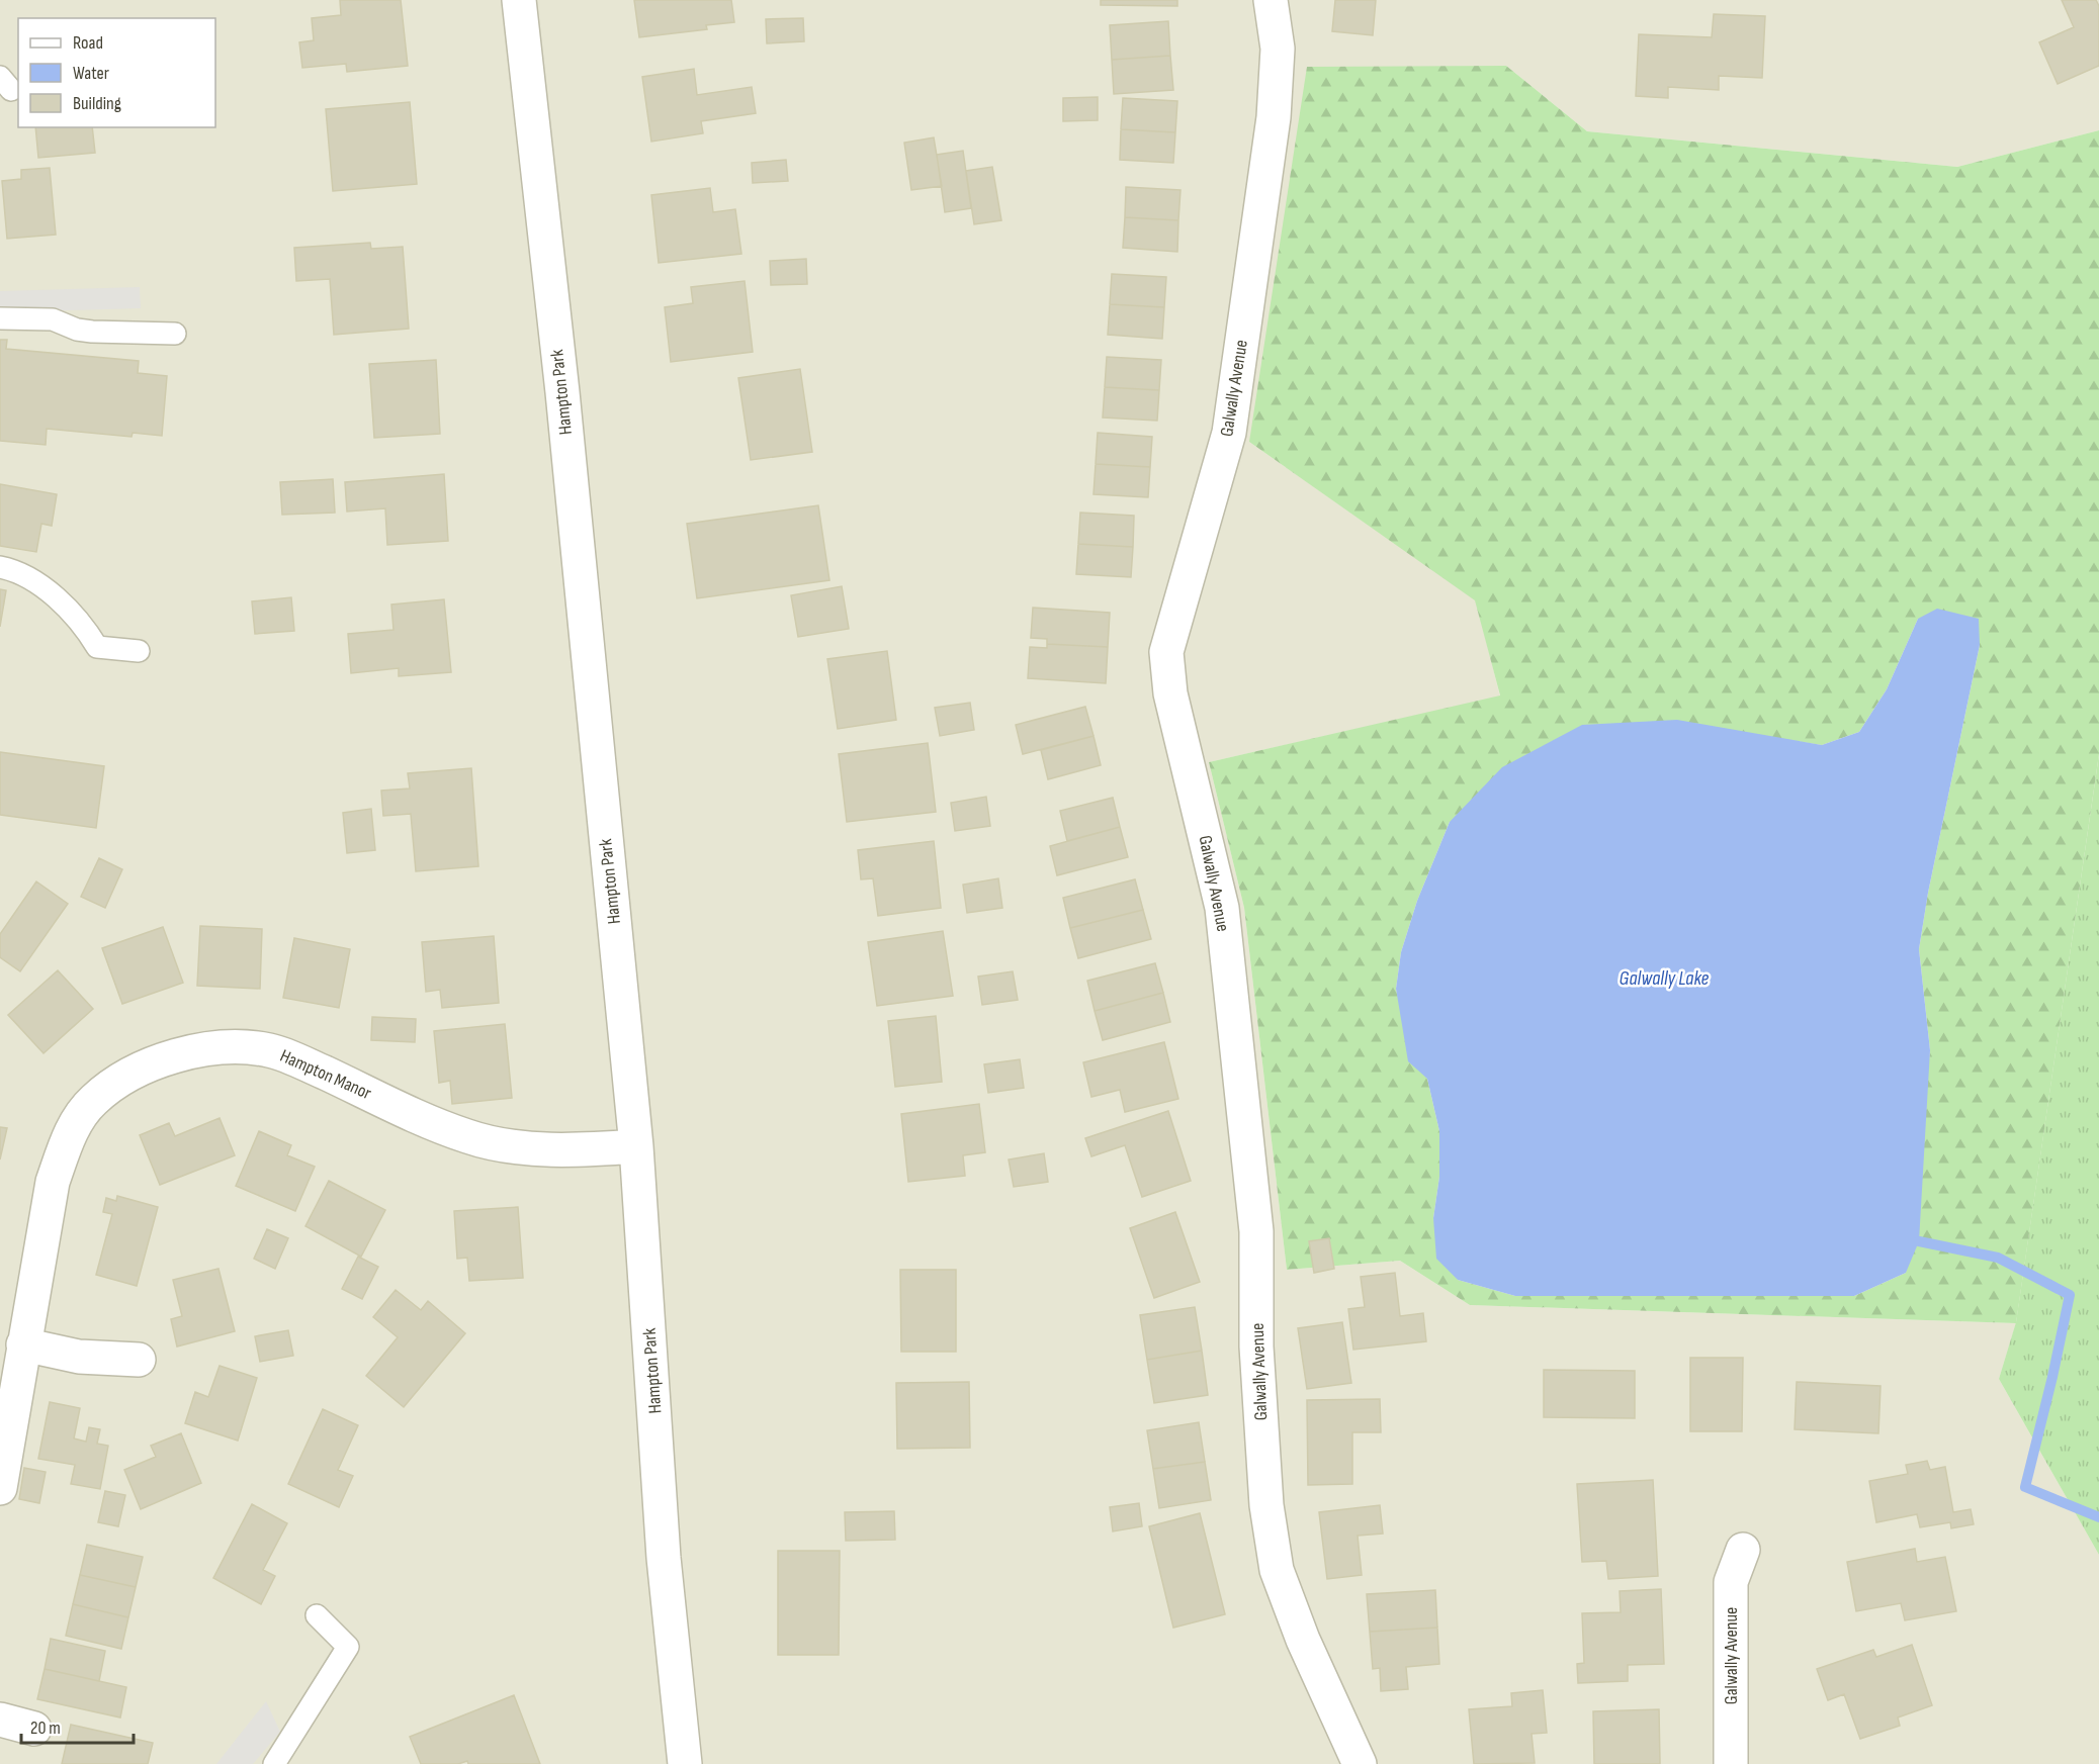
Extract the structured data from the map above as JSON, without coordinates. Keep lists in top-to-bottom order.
{
  "streets": {
    "street": ["Galwally Avenue", "Hampton Park", "Hampton Manor"]
  },
  "crossings": [
    ["Hampton Park", "Hampton Manor"]
  ],
  "water": ["Galwally Lake"],
  "legend": ["Road", "Water", "Building"],
  "scale_bar": "20 m"
}
